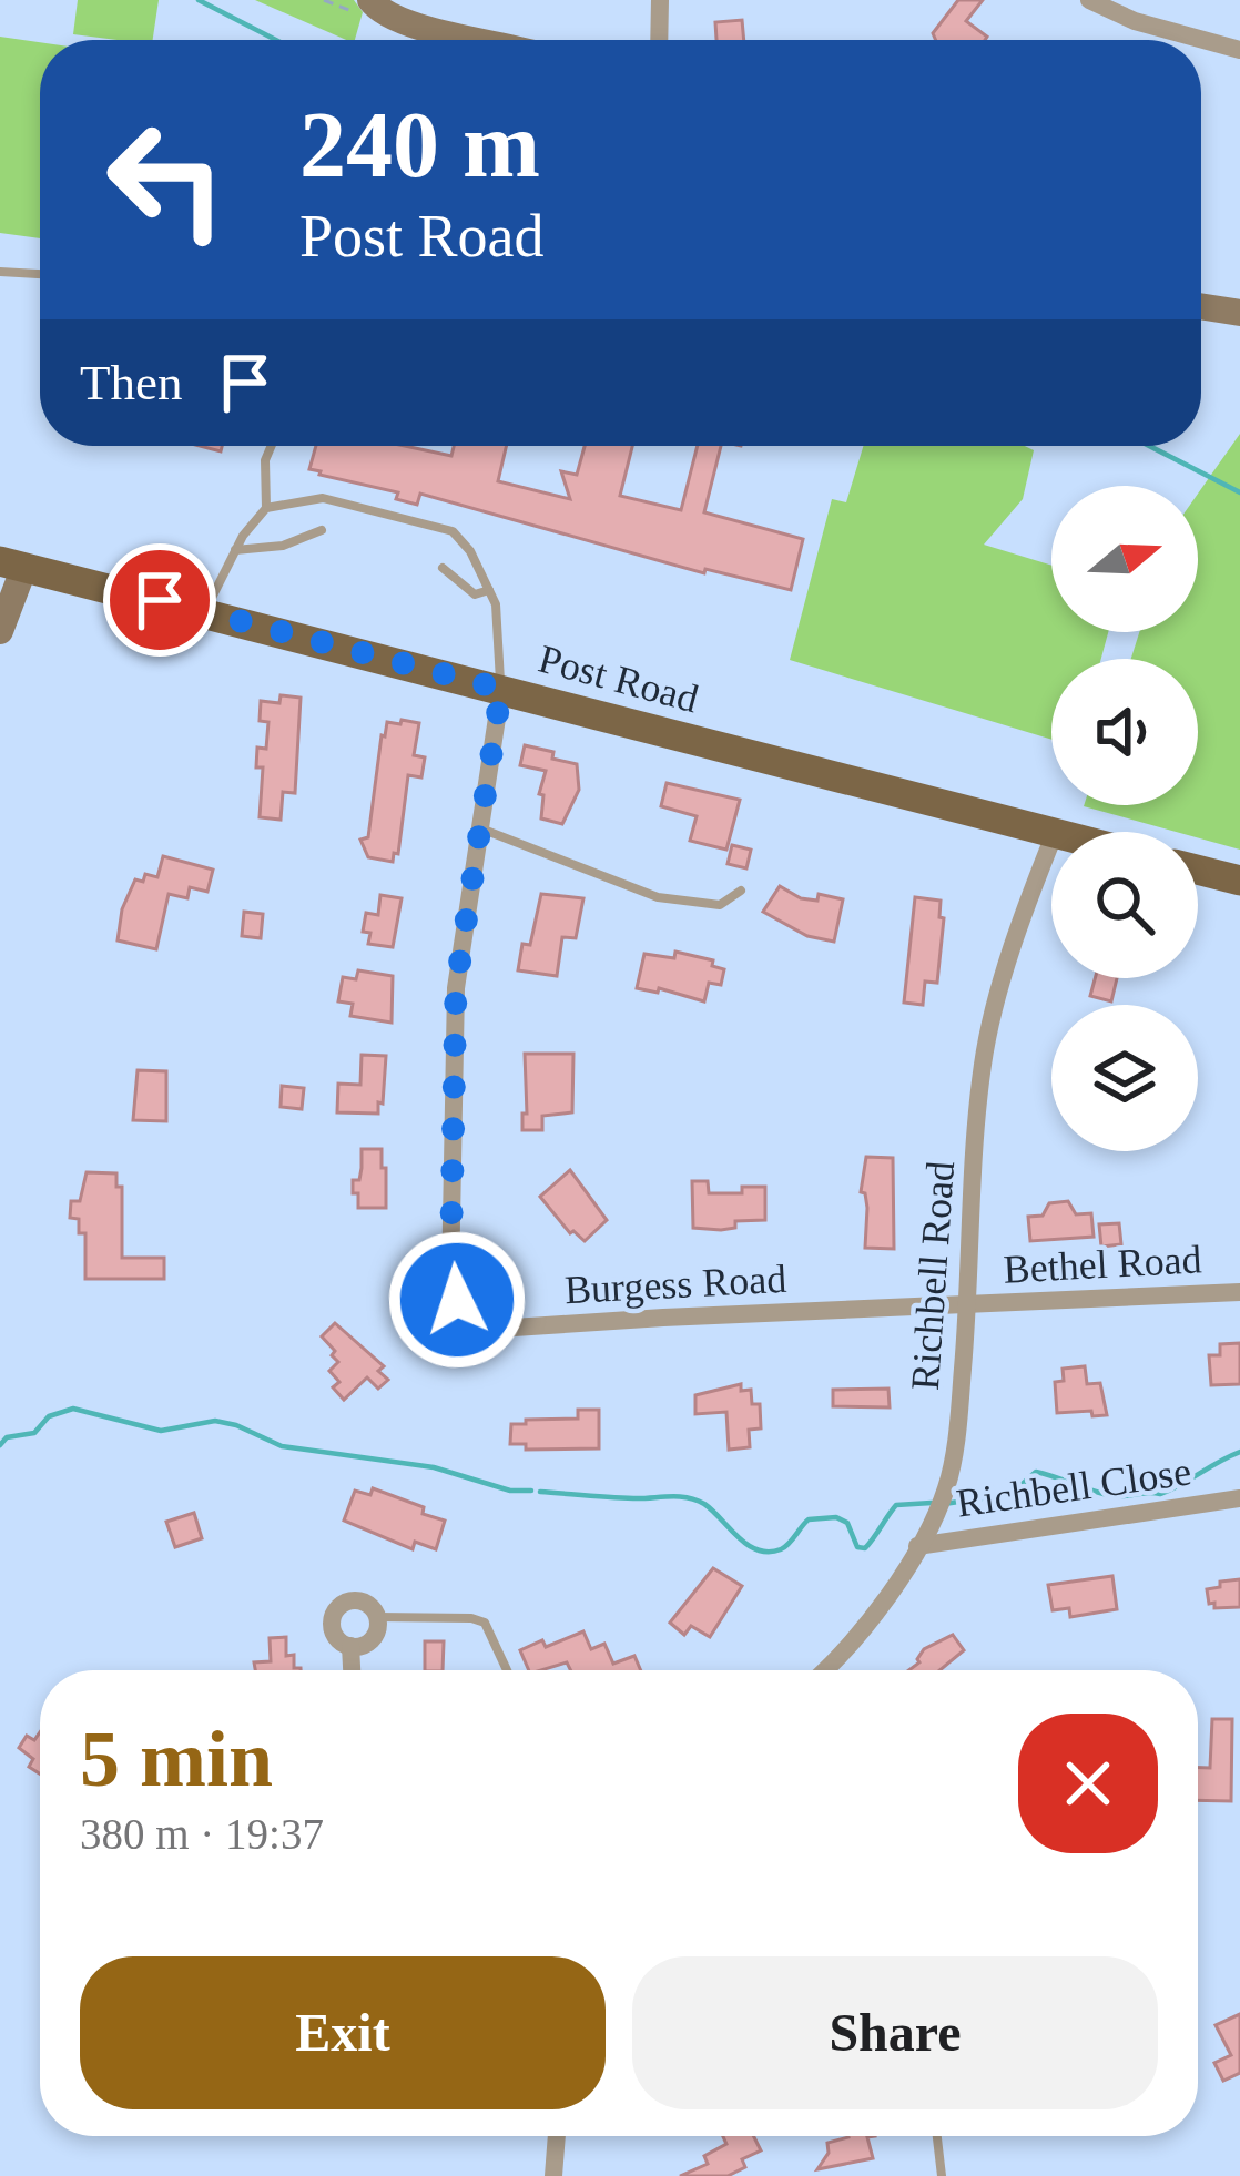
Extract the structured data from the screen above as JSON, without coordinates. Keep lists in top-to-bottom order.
{
  "streets": {
    "main road": ["Post Road"],
    "street": [
      "Bethel Road",
      "Richbell Road",
      "Burgess Road",
      "Richbell Close"
    ]
  },
  "crossings": [
    ["Post Road", "Burgess Road"],
    ["Bethel Road", "Richbell Road"],
    ["Bethel Road", "Burgess Road"],
    ["Richbell Road", "Burgess Road"],
    ["Richbell Road", "Richbell Close"]
  ],
  "north": "right",
  "page": {
    "turn": ["240 m", "Post Road"],
    "then": "Then",
    "heading": ["5 min", "380 m · 19:37"],
    "buttons": ["Exit", "Share"]
  }
}
